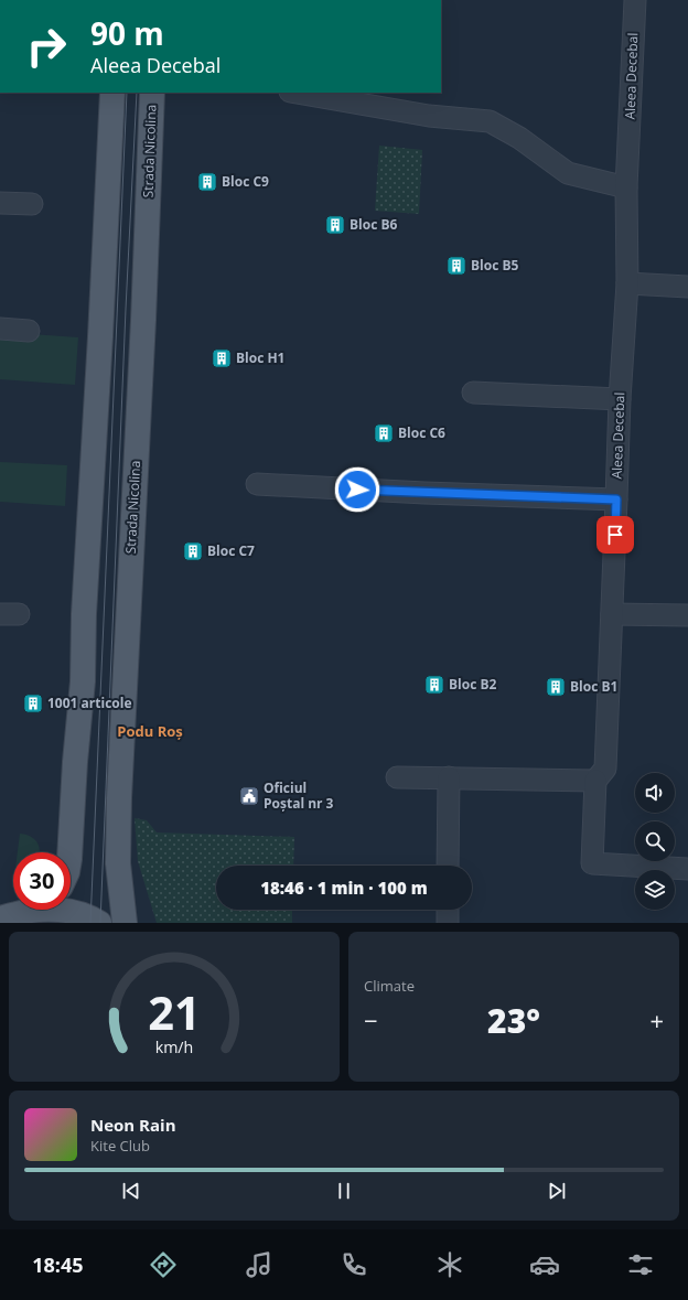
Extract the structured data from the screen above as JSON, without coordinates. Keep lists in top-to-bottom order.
{
  "streets": {
    "main road": ["Strada Nicolina"],
    "street": ["Aleea Decebal"]
  },
  "districts": ["Podu Roș"],
  "places": {
    "building": [
      "Bloc C9",
      "Bloc B6",
      "Bloc B5",
      "Bloc H1",
      "Bloc C6",
      "Bloc C7",
      "Bloc B2",
      "Bloc B1",
      "1001 articole"
    ],
    "public building": ["Oficiul Poștal nr 3"]
  },
  "page": {
    "turn": ["90 m", "Aleea Decebal"],
    "limit": "30",
    "trip": "18:46 · 1 min · 100 m",
    "tile": "Climate",
    "heat": ["−", "23°", "+"],
    "song": ["Neon Rain", "Kite Club"],
    "tabs": "18:45",
    "gauge": ["21", "km/h"]
  }
}
